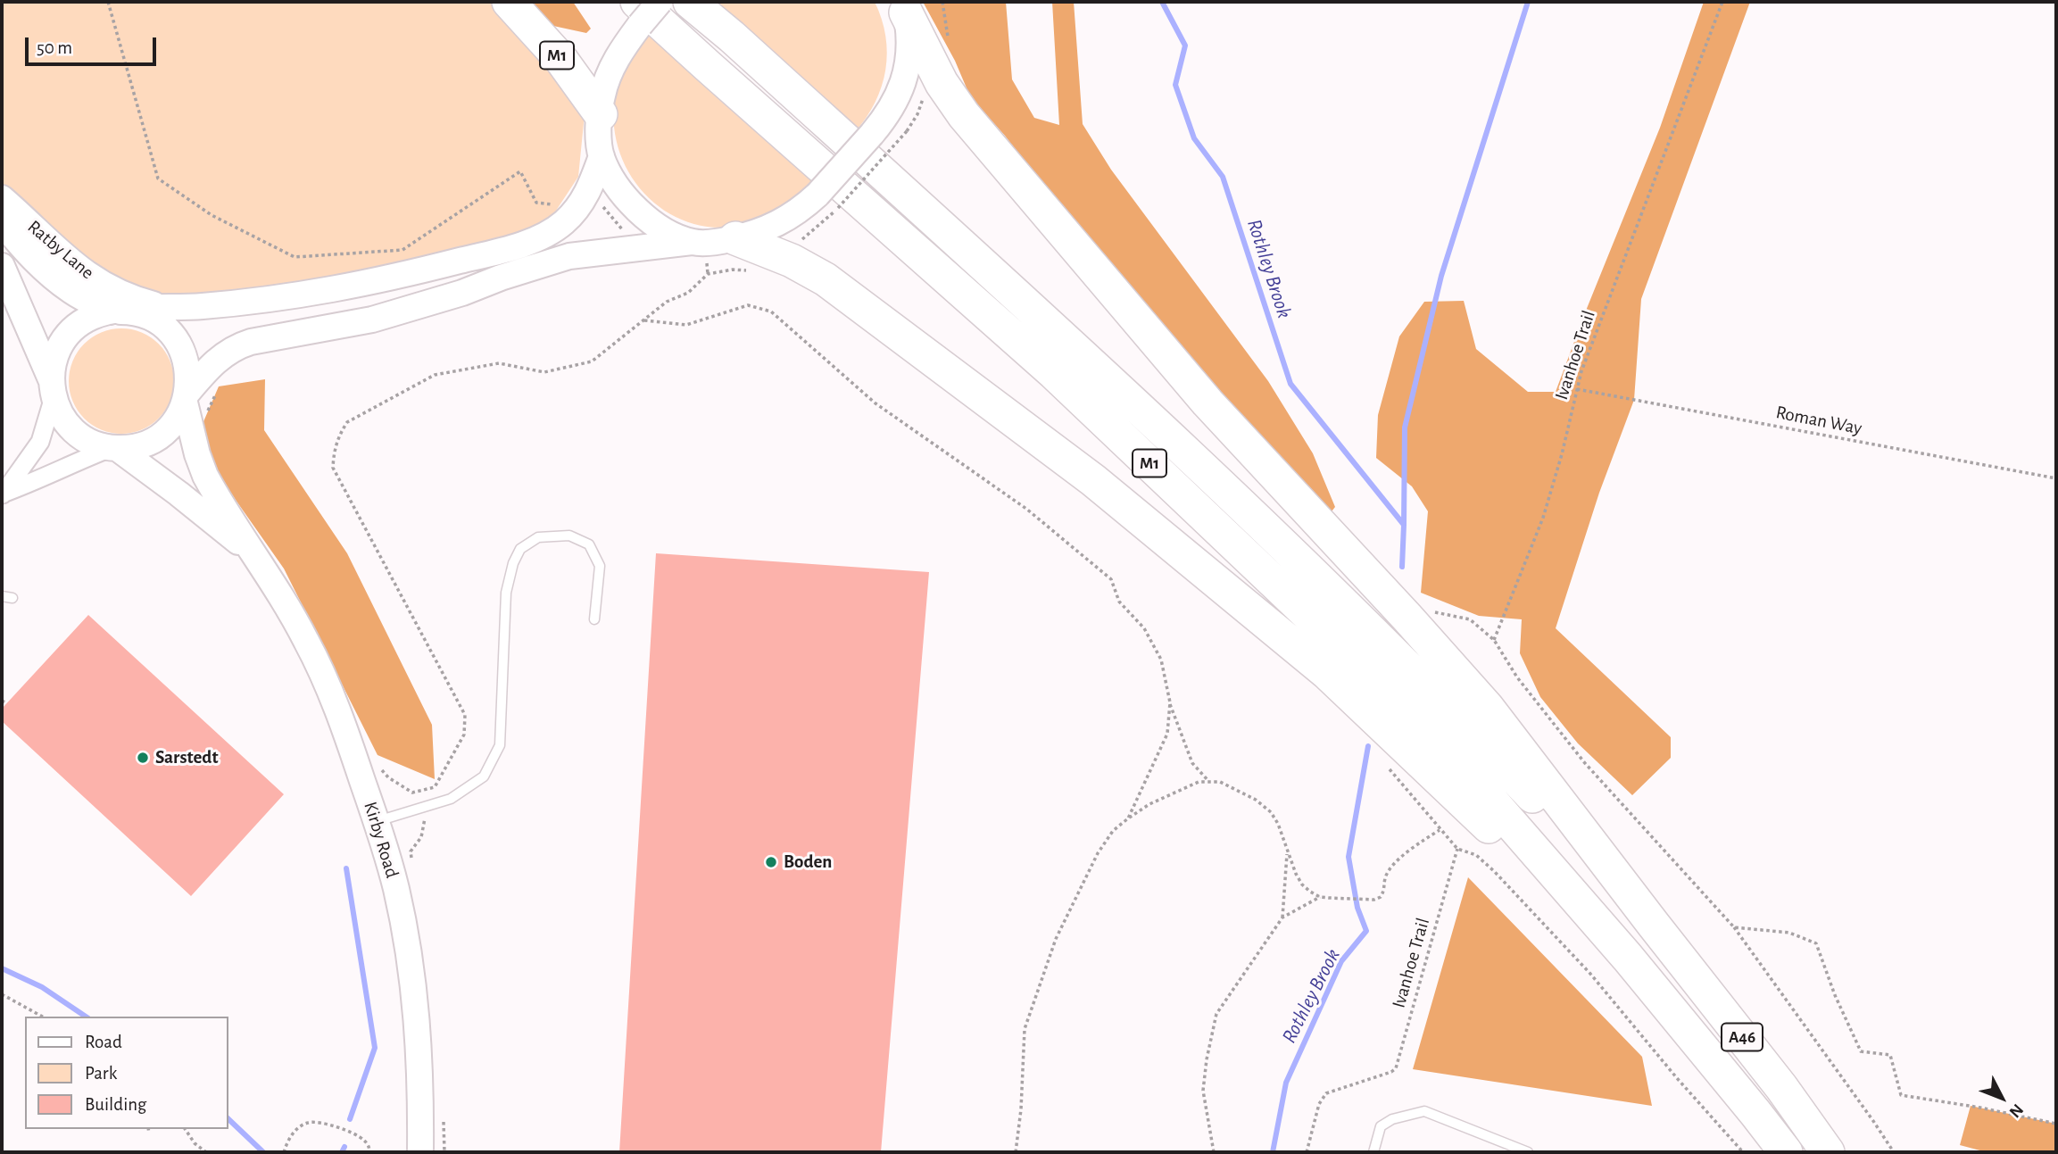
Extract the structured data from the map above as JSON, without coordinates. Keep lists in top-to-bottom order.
{
  "streets": {
    "highway": ["M1", "A46"],
    "main road": ["Ratby Lane", "Kirby Road"],
    "path": ["Ivanhoe Trail", "Roman Way"]
  },
  "crossings": [
    ["M1", "A46"],
    ["Ratby Lane", "Kirby Road"],
    ["Ivanhoe Trail", "Roman Way"]
  ],
  "water": ["Rothley Brook"],
  "places": ["Sarstedt", "Boden"],
  "legend": ["Road", "Park", "Building"],
  "scale_bar": "50 m",
  "north": "bottom right"
}
